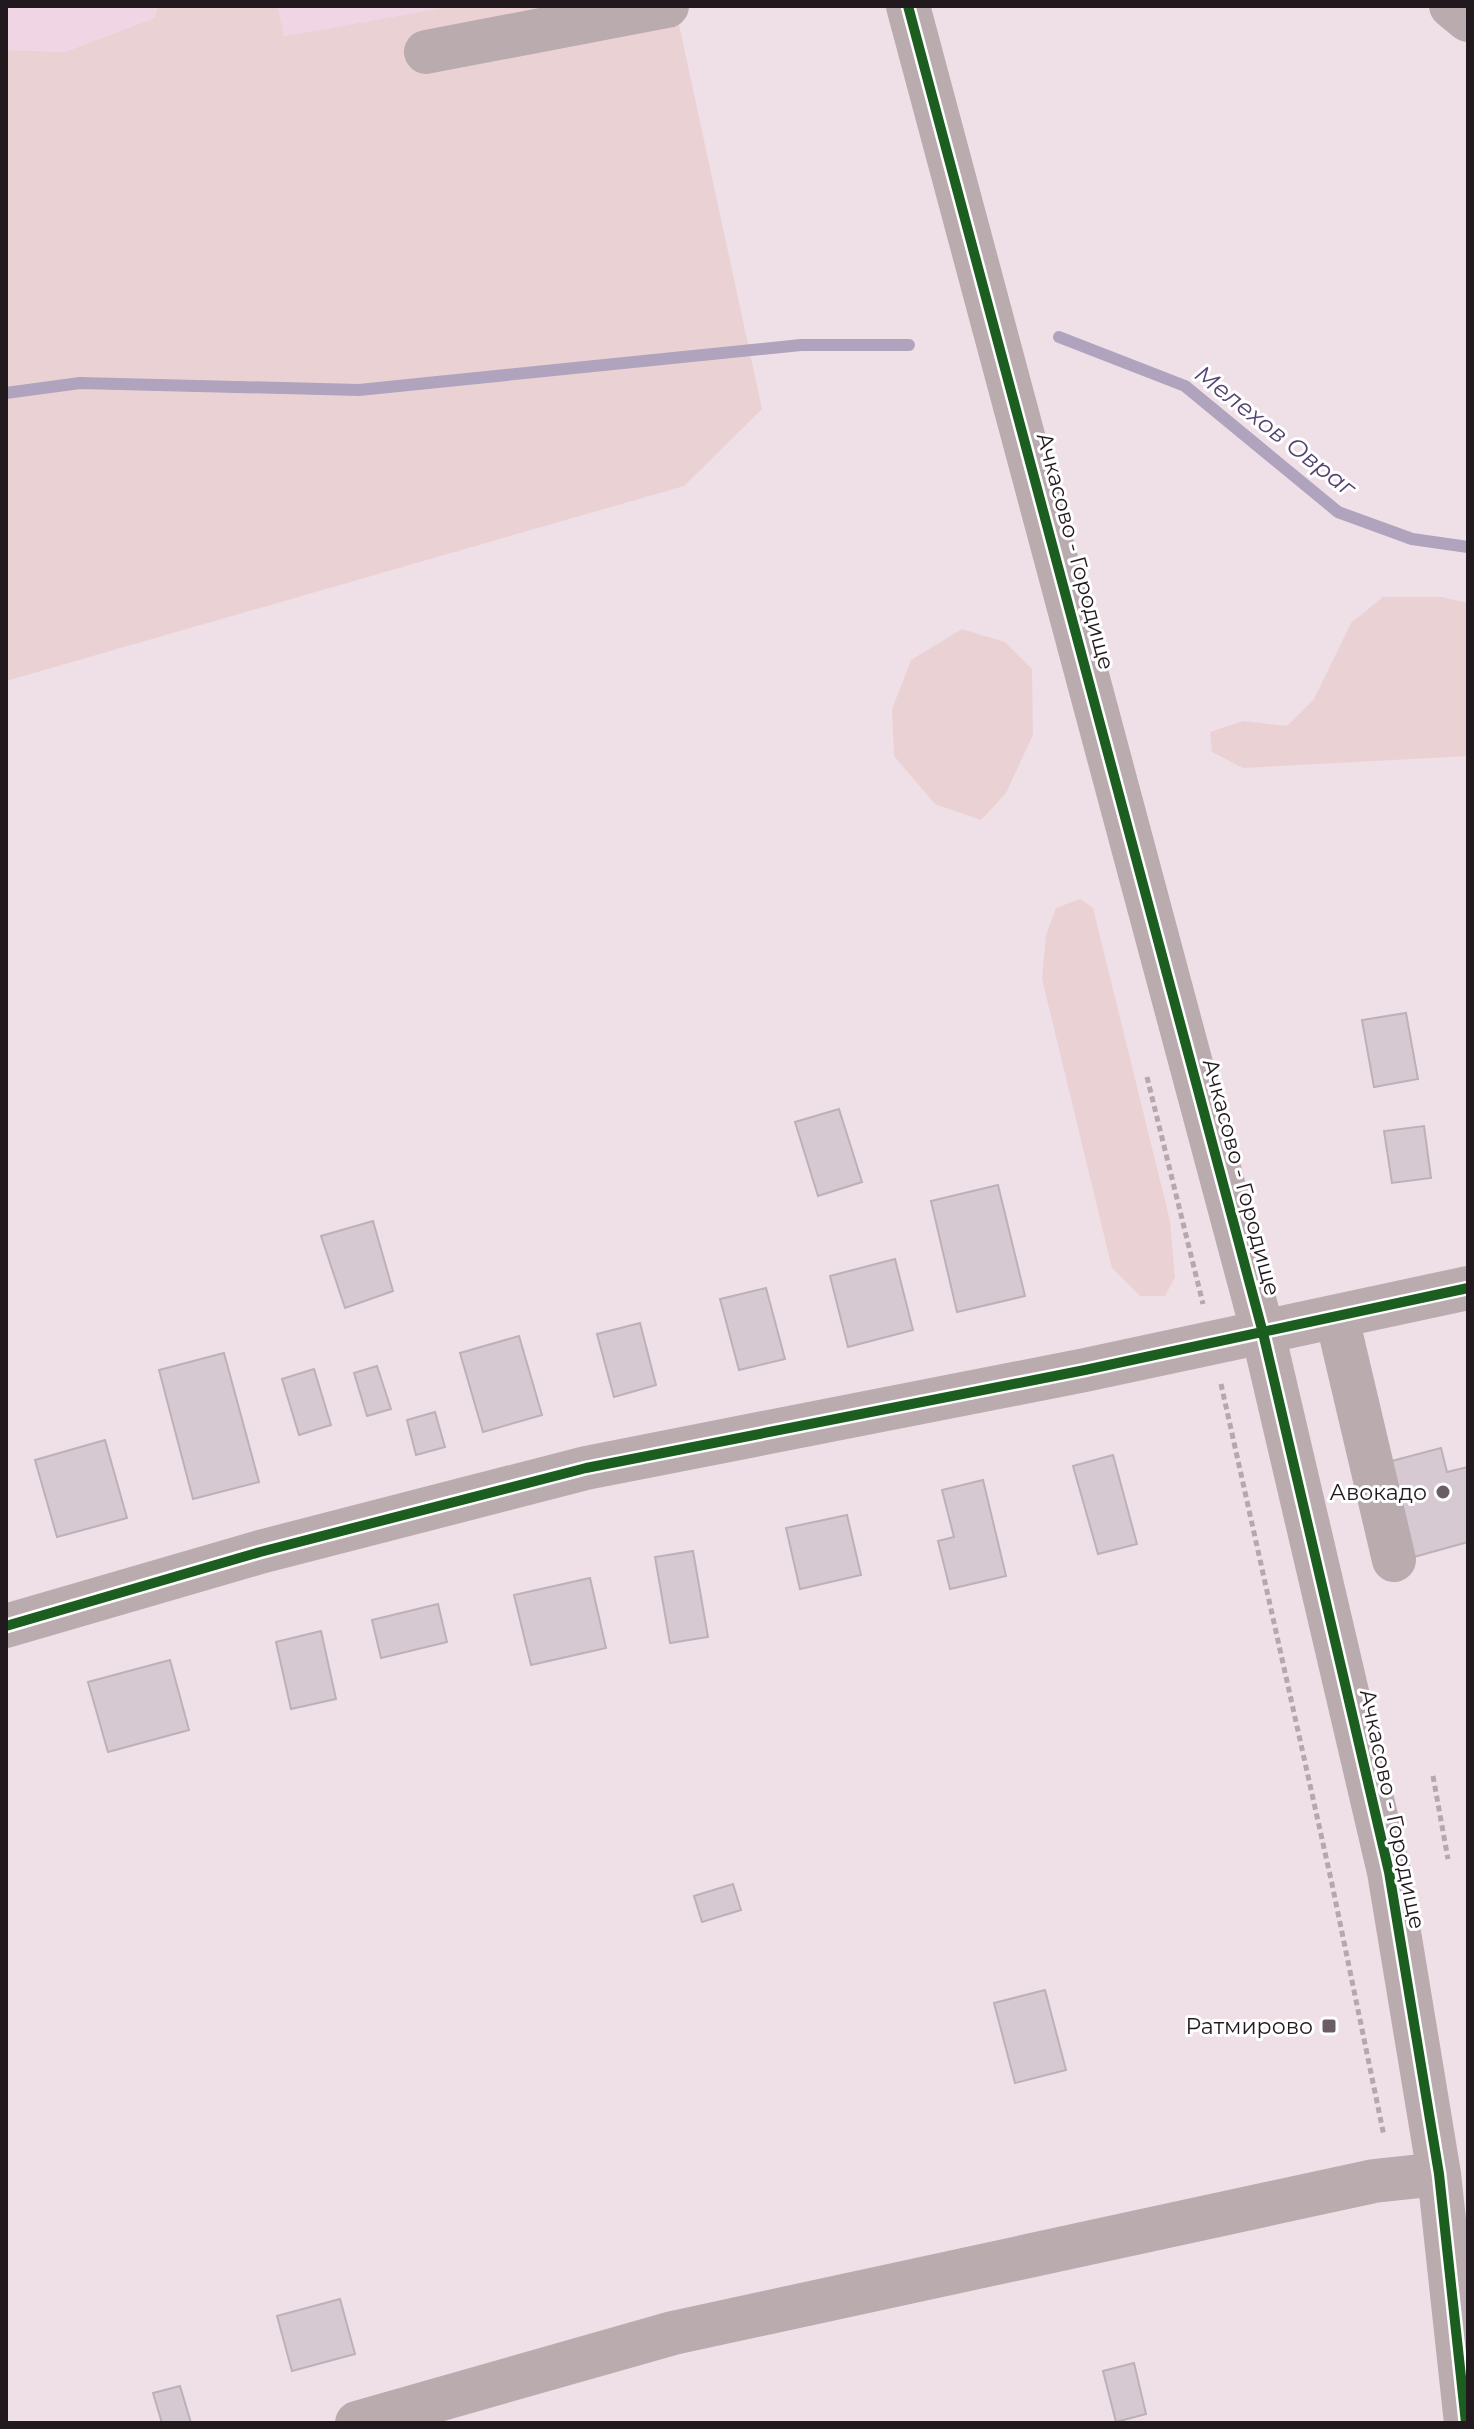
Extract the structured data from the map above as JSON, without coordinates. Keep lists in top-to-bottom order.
{
  "streets": {
    "street": ["Ачкасово - Городище"]
  },
  "water": ["Мелехов Овраг"],
  "places": {
    "other": ["Авокадо"],
    "transit": ["Ратмирово"]
  }
}
